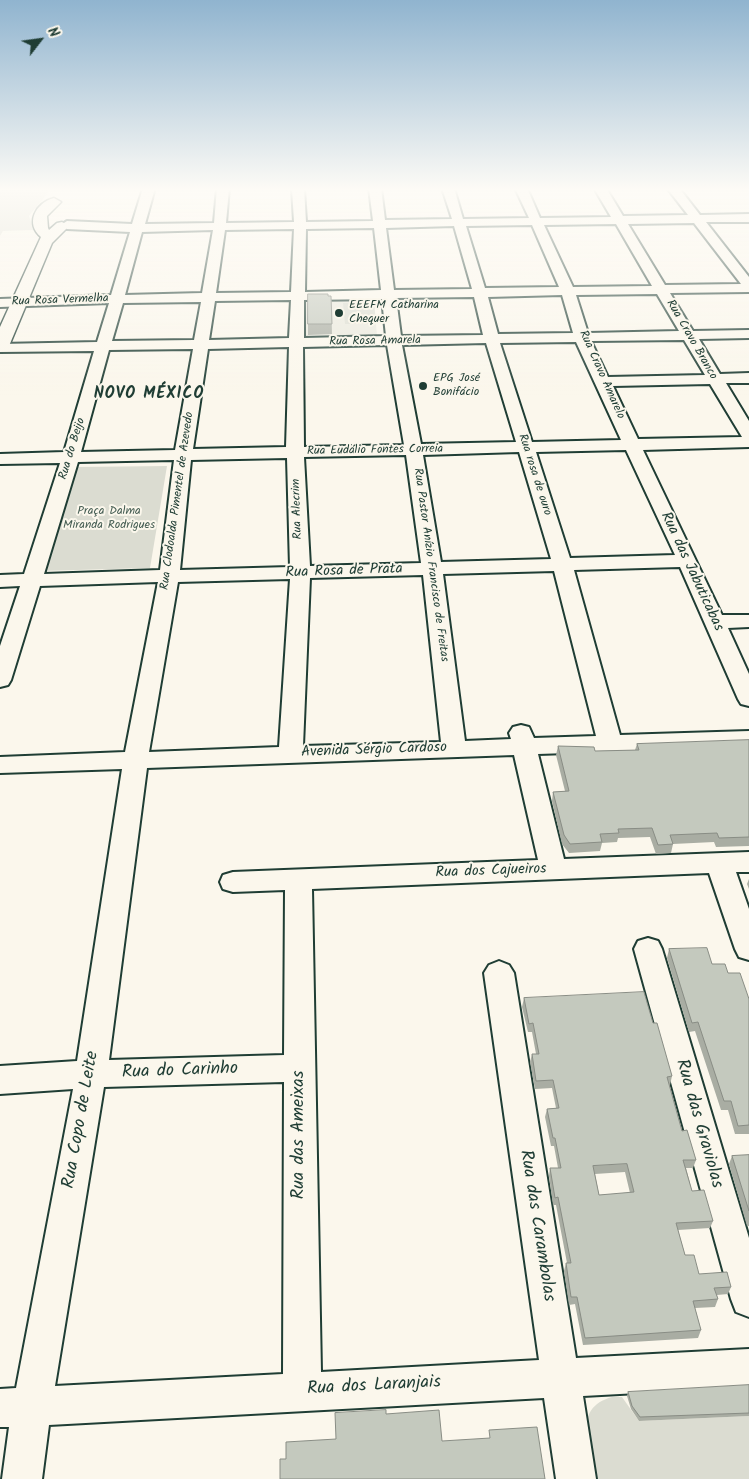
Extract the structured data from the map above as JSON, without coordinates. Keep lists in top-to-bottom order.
{
  "streets": {
    "street": [
      "Rua Rosa Vermelha",
      "Rua Cravo Branco",
      "Rua Rosa Amarela",
      "Rua Cravo Amarelo",
      "Rua do Beijo",
      "Rua Eudálio Fontes Correia",
      "Rua rosa de ouro",
      "Rua Clodoalda Pimentel de Azevedo",
      "Rua Alecrim",
      "Rua Pastor Anízio Francisco de Freitas",
      "Rua Rosa de Prata",
      "Rua das Jabuticabas",
      "Avenida Sérgio Cardoso",
      "Rua dos Cajueiros",
      "Rua do Carinho",
      "Rua Copo de Leite",
      "Rua das Graviolas",
      "Rua das Ameixas",
      "Rua das Carambolas",
      "Rua dos Laranjais"
    ]
  },
  "crossings": [
    ["Rua Rosa Vermelha", "Rua Cravo Branco"],
    ["Rua Rosa Vermelha", "Rua Cravo Amarelo"],
    ["Rua Rosa Vermelha", "Rua do Beijo"],
    ["Rua Rosa Vermelha", "Rua rosa de ouro"],
    ["Rua Rosa Vermelha", "Rua Clodoalda Pimentel de Azevedo"],
    ["Rua Rosa Vermelha", "Rua Alecrim"],
    ["Rua Rosa Vermelha", "Rua Pastor Anízio Francisco de Freitas"],
    ["Rua Cravo Branco", "Rua Rosa Amarela"],
    ["Rua Rosa Amarela", "Rua Cravo Amarelo"],
    ["Rua Rosa Amarela", "Rua do Beijo"],
    ["Rua Rosa Amarela", "Rua rosa de ouro"],
    ["Rua Rosa Amarela", "Rua Clodoalda Pimentel de Azevedo"],
    ["Rua Rosa Amarela", "Rua Alecrim"],
    ["Rua Rosa Amarela", "Rua Pastor Anízio Francisco de Freitas"],
    ["Rua Cravo Amarelo", "Rua Eudálio Fontes Correia"],
    ["Rua Cravo Amarelo", "Rua das Jabuticabas"],
    ["Rua do Beijo", "Rua Eudálio Fontes Correia"],
    ["Rua do Beijo", "Rua Rosa de Prata"],
    ["Rua Eudálio Fontes Correia", "Rua rosa de ouro"],
    ["Rua Eudálio Fontes Correia", "Rua Clodoalda Pimentel de Azevedo"],
    ["Rua Eudálio Fontes Correia", "Rua Alecrim"],
    ["Rua Eudálio Fontes Correia", "Rua Pastor Anízio Francisco de Freitas"],
    ["Rua Eudálio Fontes Correia", "Rua das Jabuticabas"],
    ["Rua rosa de ouro", "Rua Rosa de Prata"],
    ["Rua rosa de ouro", "Avenida Sérgio Cardoso"],
    ["Rua Clodoalda Pimentel de Azevedo", "Rua Rosa de Prata"],
    ["Rua Clodoalda Pimentel de Azevedo", "Avenida Sérgio Cardoso"],
    ["Rua Clodoalda Pimentel de Azevedo", "Rua Copo de Leite"],
    ["Rua Alecrim", "Rua Rosa de Prata"],
    ["Rua Alecrim", "Avenida Sérgio Cardoso"],
    ["Rua Pastor Anízio Francisco de Freitas", "Rua Rosa de Prata"],
    ["Rua Pastor Anízio Francisco de Freitas", "Avenida Sérgio Cardoso"],
    ["Rua Rosa de Prata", "Rua das Jabuticabas"],
    ["Avenida Sérgio Cardoso", "Rua Copo de Leite"],
    ["Rua dos Cajueiros", "Rua das Ameixas"],
    ["Rua do Carinho", "Rua Copo de Leite"],
    ["Rua do Carinho", "Rua das Ameixas"],
    ["Rua Copo de Leite", "Rua dos Laranjais"],
    ["Rua das Ameixas", "Rua dos Laranjais"],
    ["Rua das Carambolas", "Rua dos Laranjais"]
  ],
  "districts": ["NOVO MÉXICO"],
  "parks": ["Praça Dalma Miranda Rodrigues"],
  "places": ["EEEFM Catharina Chequer", "EPG José Bonifácio"],
  "north": "top right"
}
